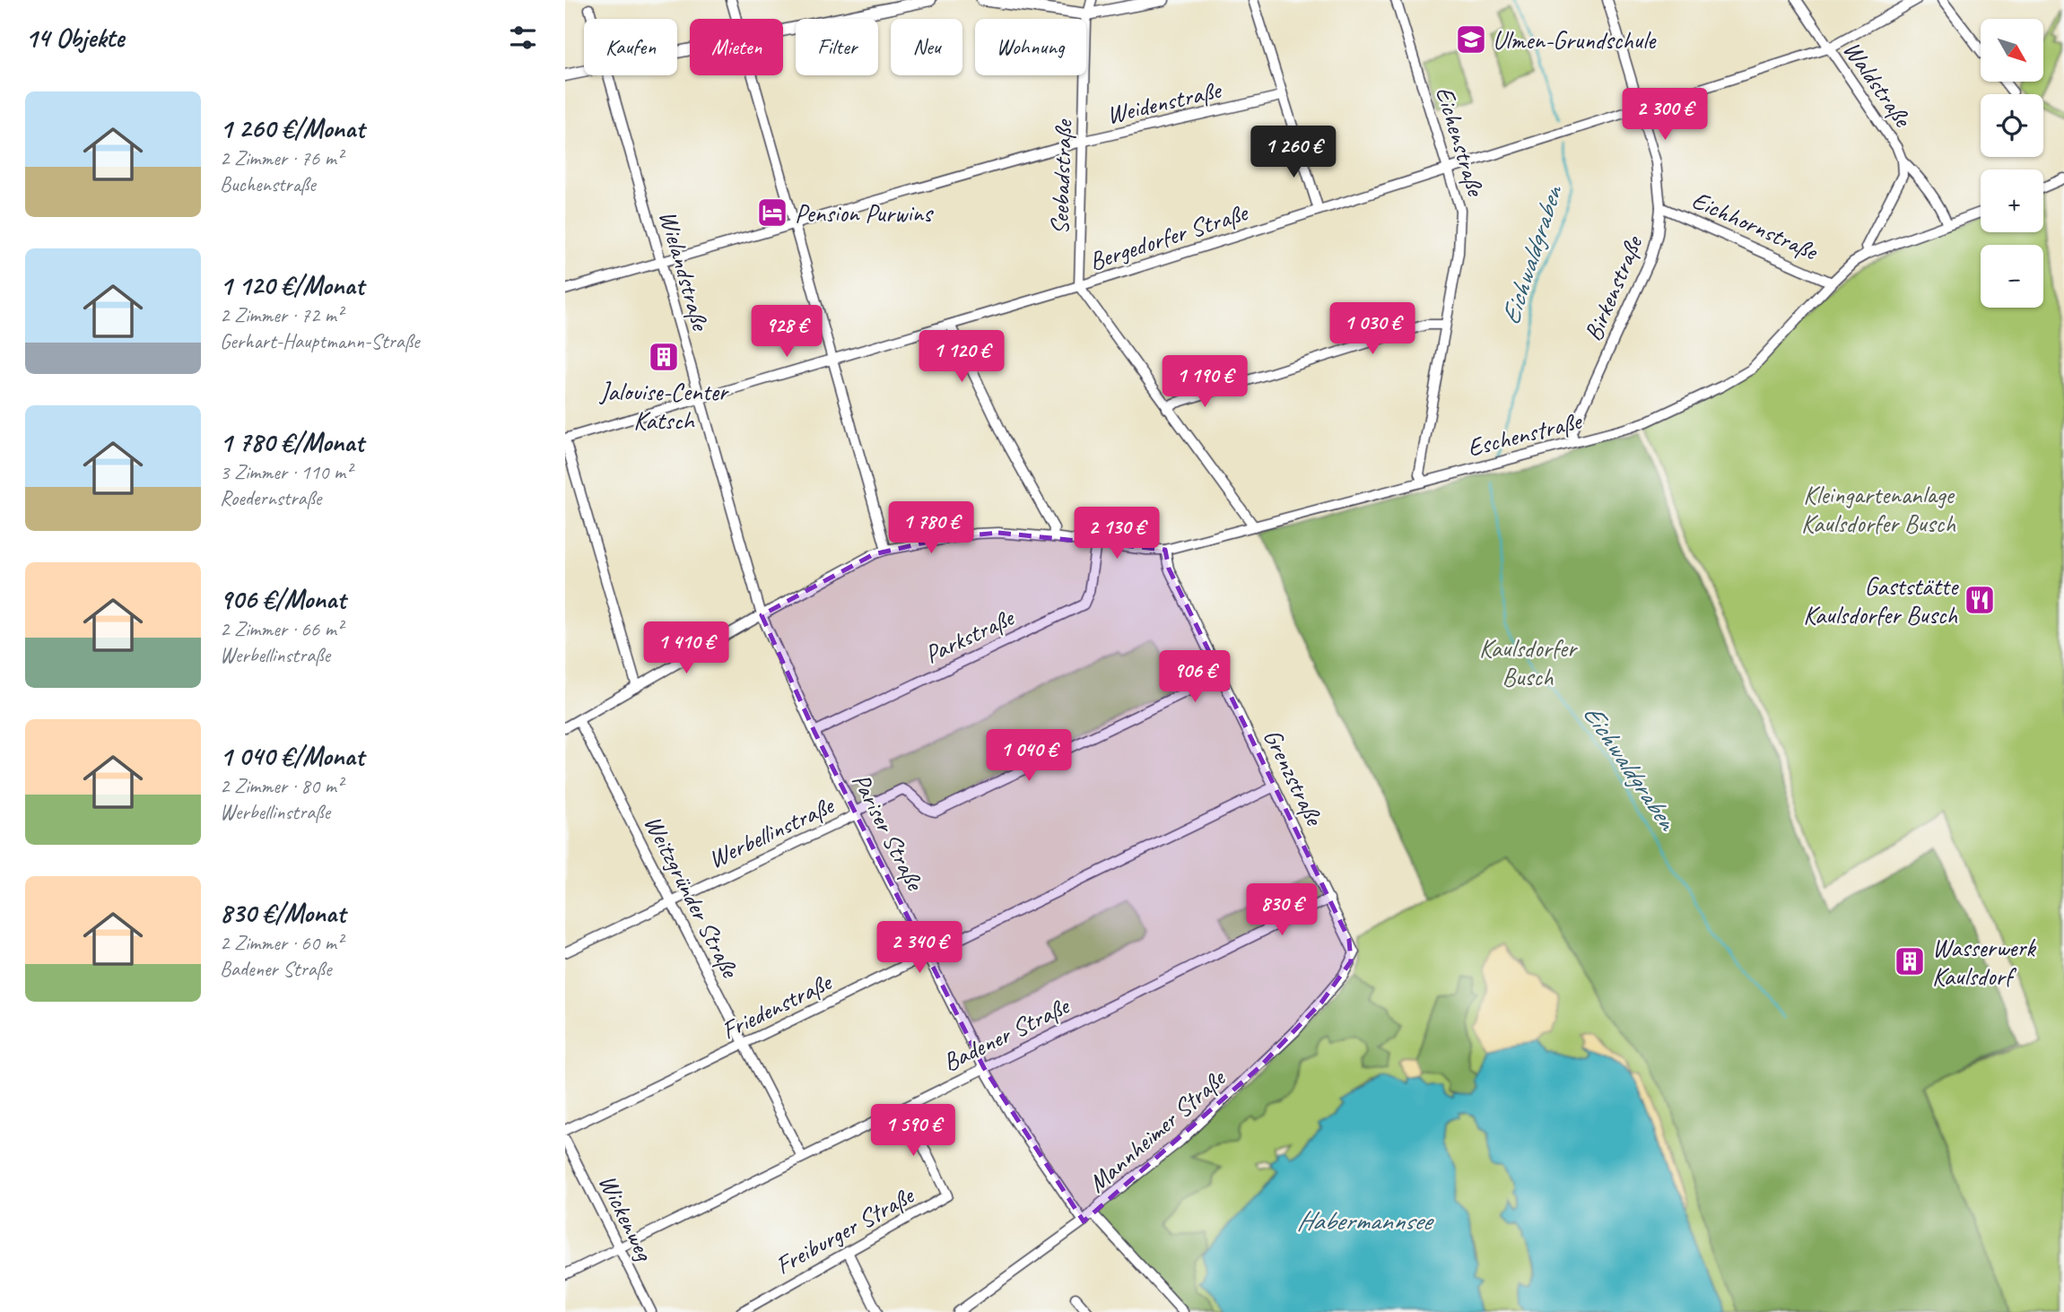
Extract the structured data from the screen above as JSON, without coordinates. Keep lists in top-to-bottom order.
{
  "streets": {
    "street": [
      "Waldstraße",
      "Weidenstraße",
      "Eichenstraße",
      "Seebadstraße",
      "Eichhornstraße",
      "Bergedorfer Straße",
      "Wielandstraße",
      "Birkenstraße",
      "Eschenstraße",
      "Parkstraße",
      "Grenzstraße",
      "Pariser Straße",
      "Werbellinstraße",
      "Weitzgründer Straße",
      "Friedenstraße",
      "Badener Straße",
      "Mannheimer Straße",
      "Wickenweg",
      "Freiburger Straße"
    ]
  },
  "crossings": [
    ["Waldstraße", "Bergedorfer Straße"],
    ["Waldstraße", "Eschenstraße"],
    ["Weidenstraße", "Seebadstraße"],
    ["Weidenstraße", "Wielandstraße"],
    ["Eichenstraße", "Bergedorfer Straße"],
    ["Eichenstraße", "Eschenstraße"],
    ["Seebadstraße", "Bergedorfer Straße"],
    ["Eichhornstraße", "Birkenstraße"],
    ["Eichhornstraße", "Eschenstraße"],
    ["Bergedorfer Straße", "Wielandstraße"],
    ["Bergedorfer Straße", "Birkenstraße"],
    ["Wielandstraße", "Eschenstraße"],
    ["Wielandstraße", "Pariser Straße"],
    ["Birkenstraße", "Eschenstraße"],
    ["Eschenstraße", "Parkstraße"],
    ["Eschenstraße", "Grenzstraße"],
    ["Eschenstraße", "Pariser Straße"],
    ["Eschenstraße", "Weitzgründer Straße"],
    ["Parkstraße", "Pariser Straße"],
    ["Grenzstraße", "Werbellinstraße"],
    ["Grenzstraße", "Friedenstraße"],
    ["Grenzstraße", "Badener Straße"],
    ["Grenzstraße", "Mannheimer Straße"],
    ["Pariser Straße", "Werbellinstraße"],
    ["Pariser Straße", "Friedenstraße"],
    ["Pariser Straße", "Badener Straße"],
    ["Pariser Straße", "Mannheimer Straße"],
    ["Werbellinstraße", "Weitzgründer Straße"],
    ["Weitzgründer Straße", "Friedenstraße"],
    ["Weitzgründer Straße", "Badener Straße"],
    ["Badener Straße", "Wickenweg"],
    ["Badener Straße", "Freiburger Straße"]
  ],
  "water": ["Eichwaldgraben", "Habermannsee"],
  "parks": ["Kleingartenanlage Kaulsdorfer Busch", "Kaulsdorfer Busch"],
  "places": {
    "school or university": ["Ulmen-Grundschule"],
    "hotel": ["Pension Purwins"],
    "building": ["Jalouise-Center Katsch", "Wasserwerk Kaulsdorf"],
    "restaurant": ["Gaststätte Kaulsdorfer Busch"]
  },
  "north": "bottom right",
  "page": {
    "heading": "14 Objekte",
    "map_buttons": ["+", "−"],
    "chip": [
      "Kaufen",
      "Mieten",
      "Filter",
      "Neu",
      "Wohnung"
    ],
    "list": [
      {
        "name": "1 260 €/Monat",
        "note": "2 Zimmer · 76 m² · Buchenstraße"
      },
      {
        "name": "1 120 €/Monat",
        "note": "2 Zimmer · 72 m² · Gerhart-Hauptmann-Straße"
      },
      {
        "name": "1 780 €/Monat",
        "note": "3 Zimmer · 110 m² · Roedernstraße"
      },
      {
        "name": "906 €/Monat",
        "note": "2 Zimmer · 66 m² · Werbellinstraße"
      },
      {
        "name": "1 040 €/Monat",
        "note": "2 Zimmer · 80 m² · Werbellinstraße"
      },
      {
        "name": "830 €/Monat",
        "note": "2 Zimmer · 60 m² · Badener Straße"
      }
    ],
    "price": [
      "2 300 €",
      "1 260 €",
      "1 030 €",
      "928 €",
      "1 120 €",
      "1 190 €",
      "1 780 €",
      "2 130 €",
      "1 410 €",
      "906 €",
      "1 040 €",
      "830 €",
      "2 340 €",
      "1 590 €"
    ]
  }
}
